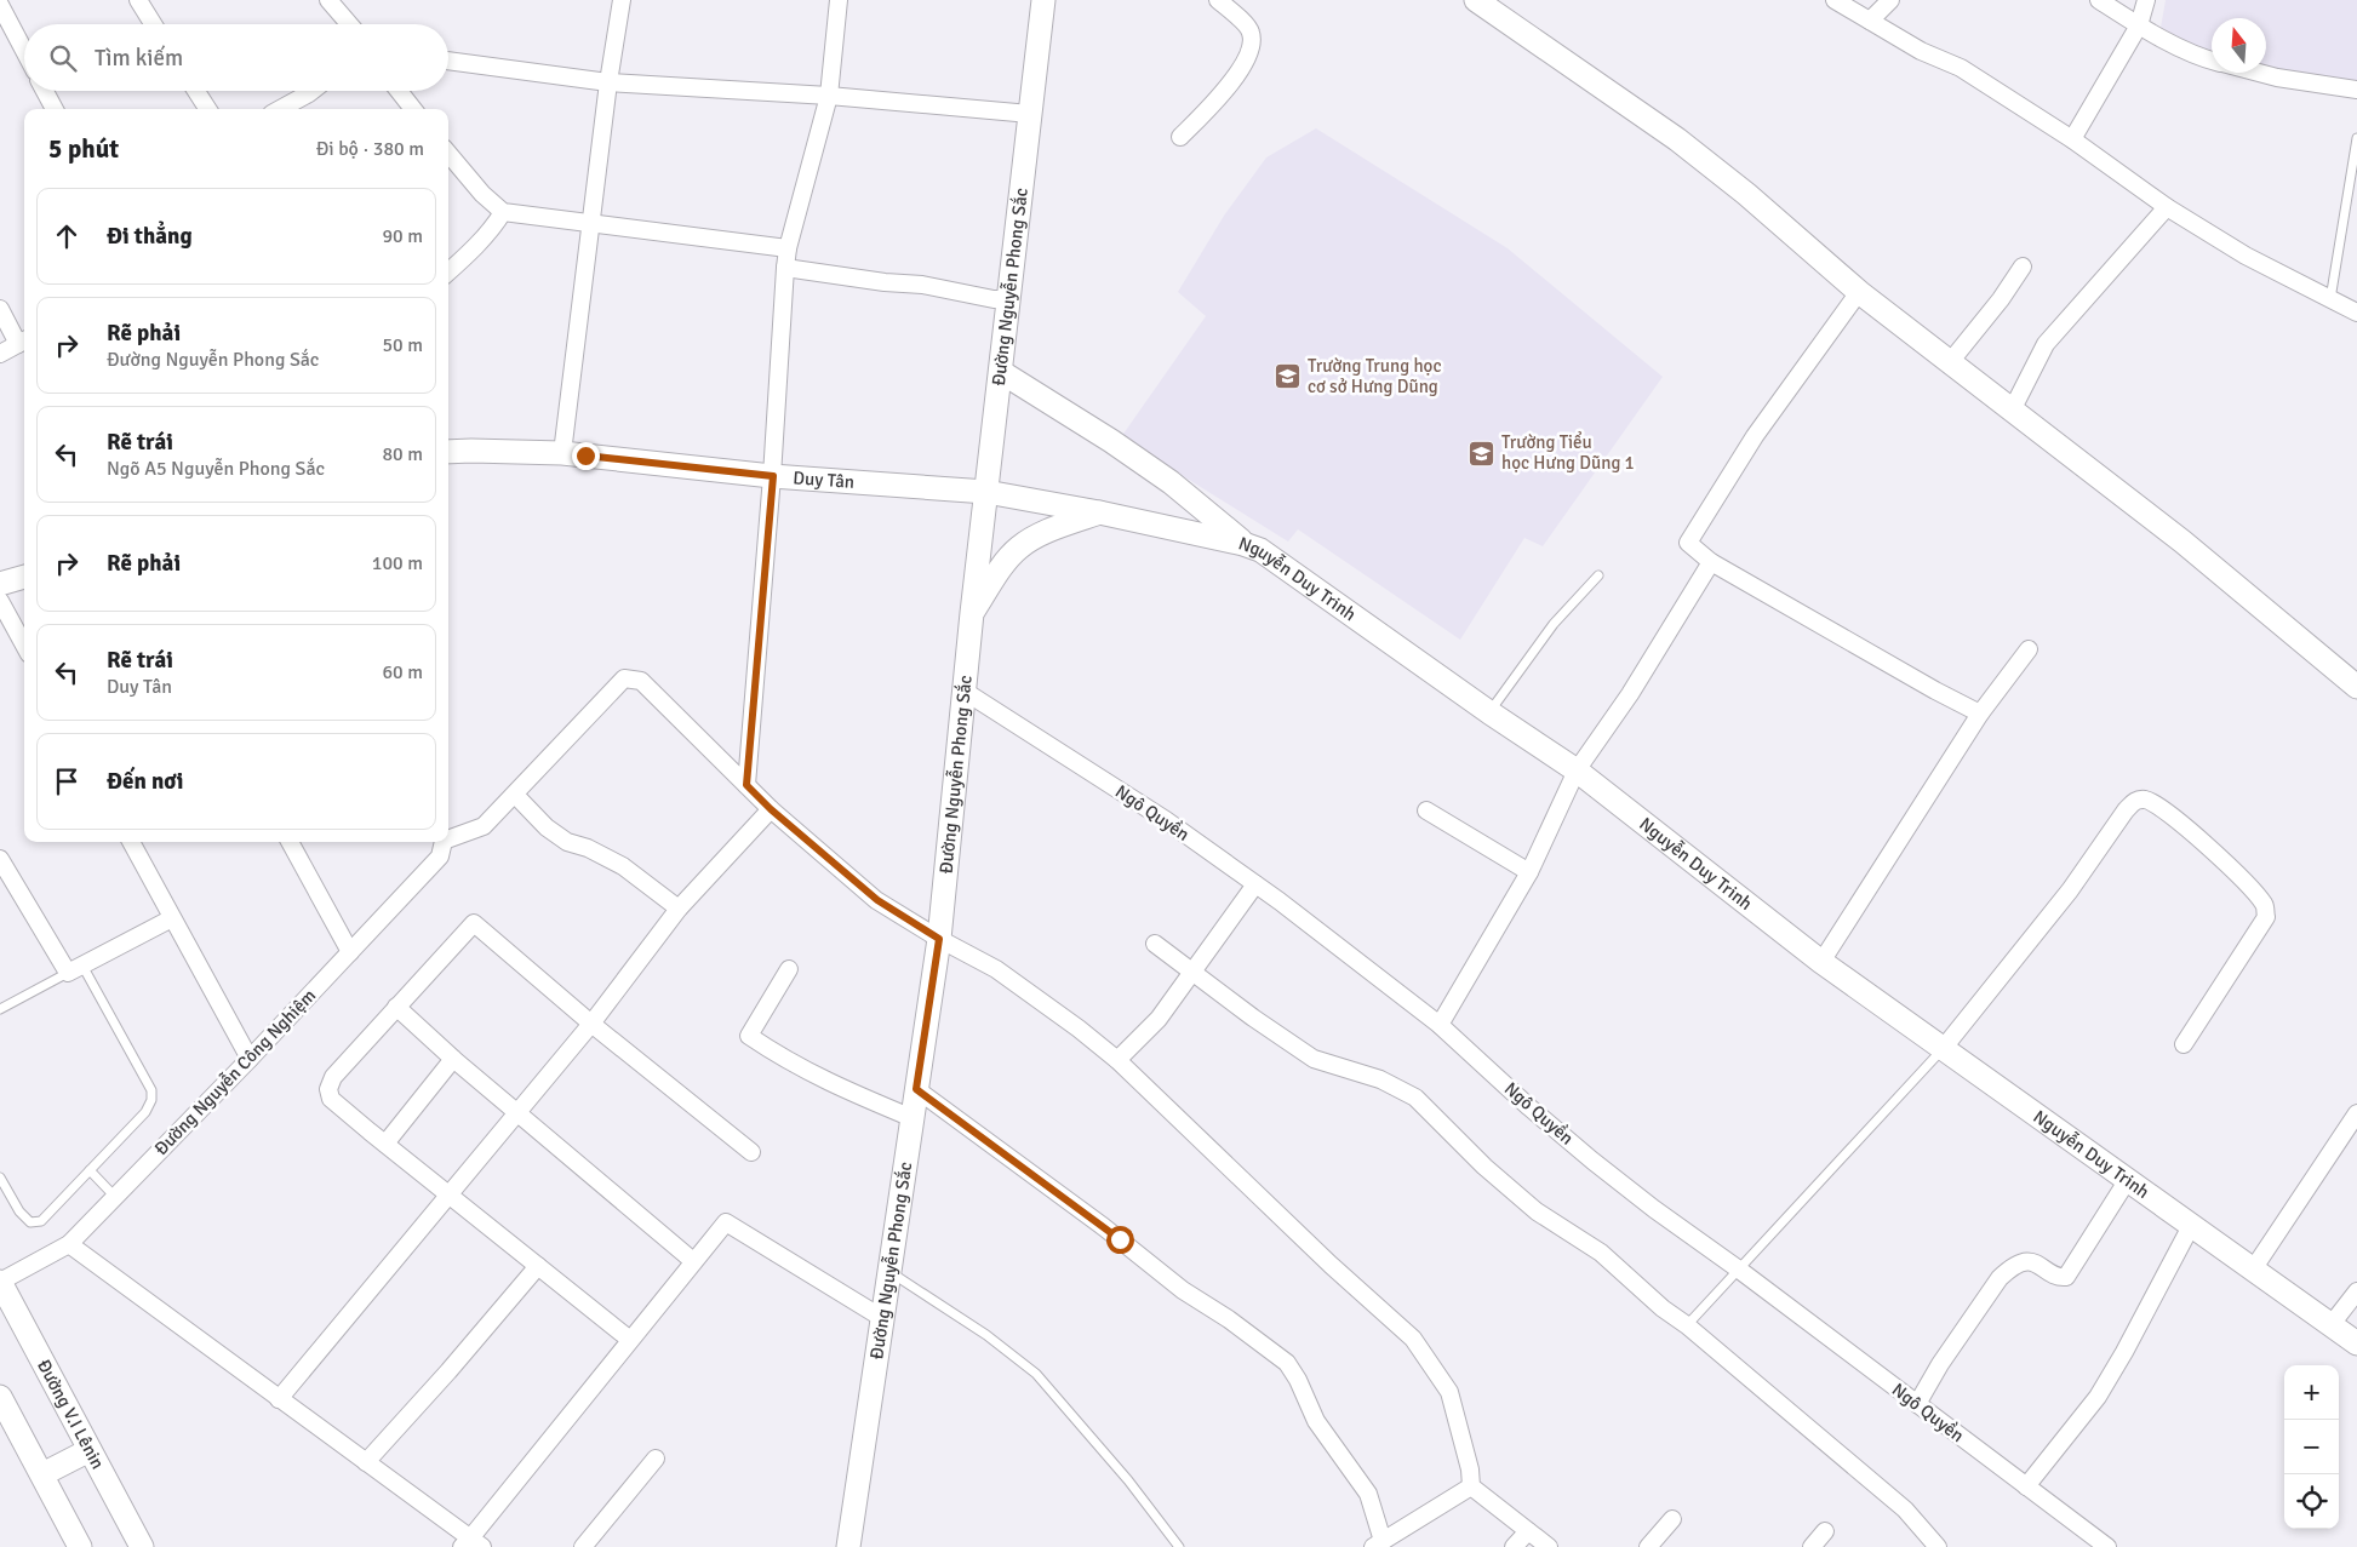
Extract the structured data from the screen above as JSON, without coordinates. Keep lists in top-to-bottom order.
{
  "streets": {
    "street": [
      "Đường Nguyễn Phong Sắc",
      "Duy Tân",
      "Nguyễn Duy Trinh",
      "Ngô Quyền",
      "Đường Nguyễn Công Nghiệm",
      "Đường V.I Lênin"
    ]
  },
  "crossings": [
    ["Đường Nguyễn Phong Sắc", "Duy Tân"],
    ["Đường Nguyễn Phong Sắc", "Nguyễn Duy Trinh"],
    ["Đường Nguyễn Phong Sắc", "Ngô Quyền"],
    ["Duy Tân", "Nguyễn Duy Trinh"],
    ["Đường Nguyễn Công Nghiệm", "Đường V.I Lênin"]
  ],
  "places": {
    "school or university": ["Trường Trung học cơ sở Hưng Dũng", "Trường Tiểu học Hưng Dũng 1"]
  },
  "north": "top",
  "page": {
    "search": "Tìm kiếm",
    "heading": ["5 phút", "Đi bộ · 380 m"],
    "list": [
      ["Đi thẳng", "90 m"],
      ["Rẽ phải", "Đường Nguyễn Phong Sắc", "50 m"],
      ["Rẽ trái", "Ngõ A5 Nguyễn Phong Sắc", "80 m"],
      ["Rẽ phải", "100 m"],
      ["Rẽ trái", "Duy Tân", "60 m"],
      "Đến nơi"
    ],
    "map_buttons": ["+", "−"]
  }
}
